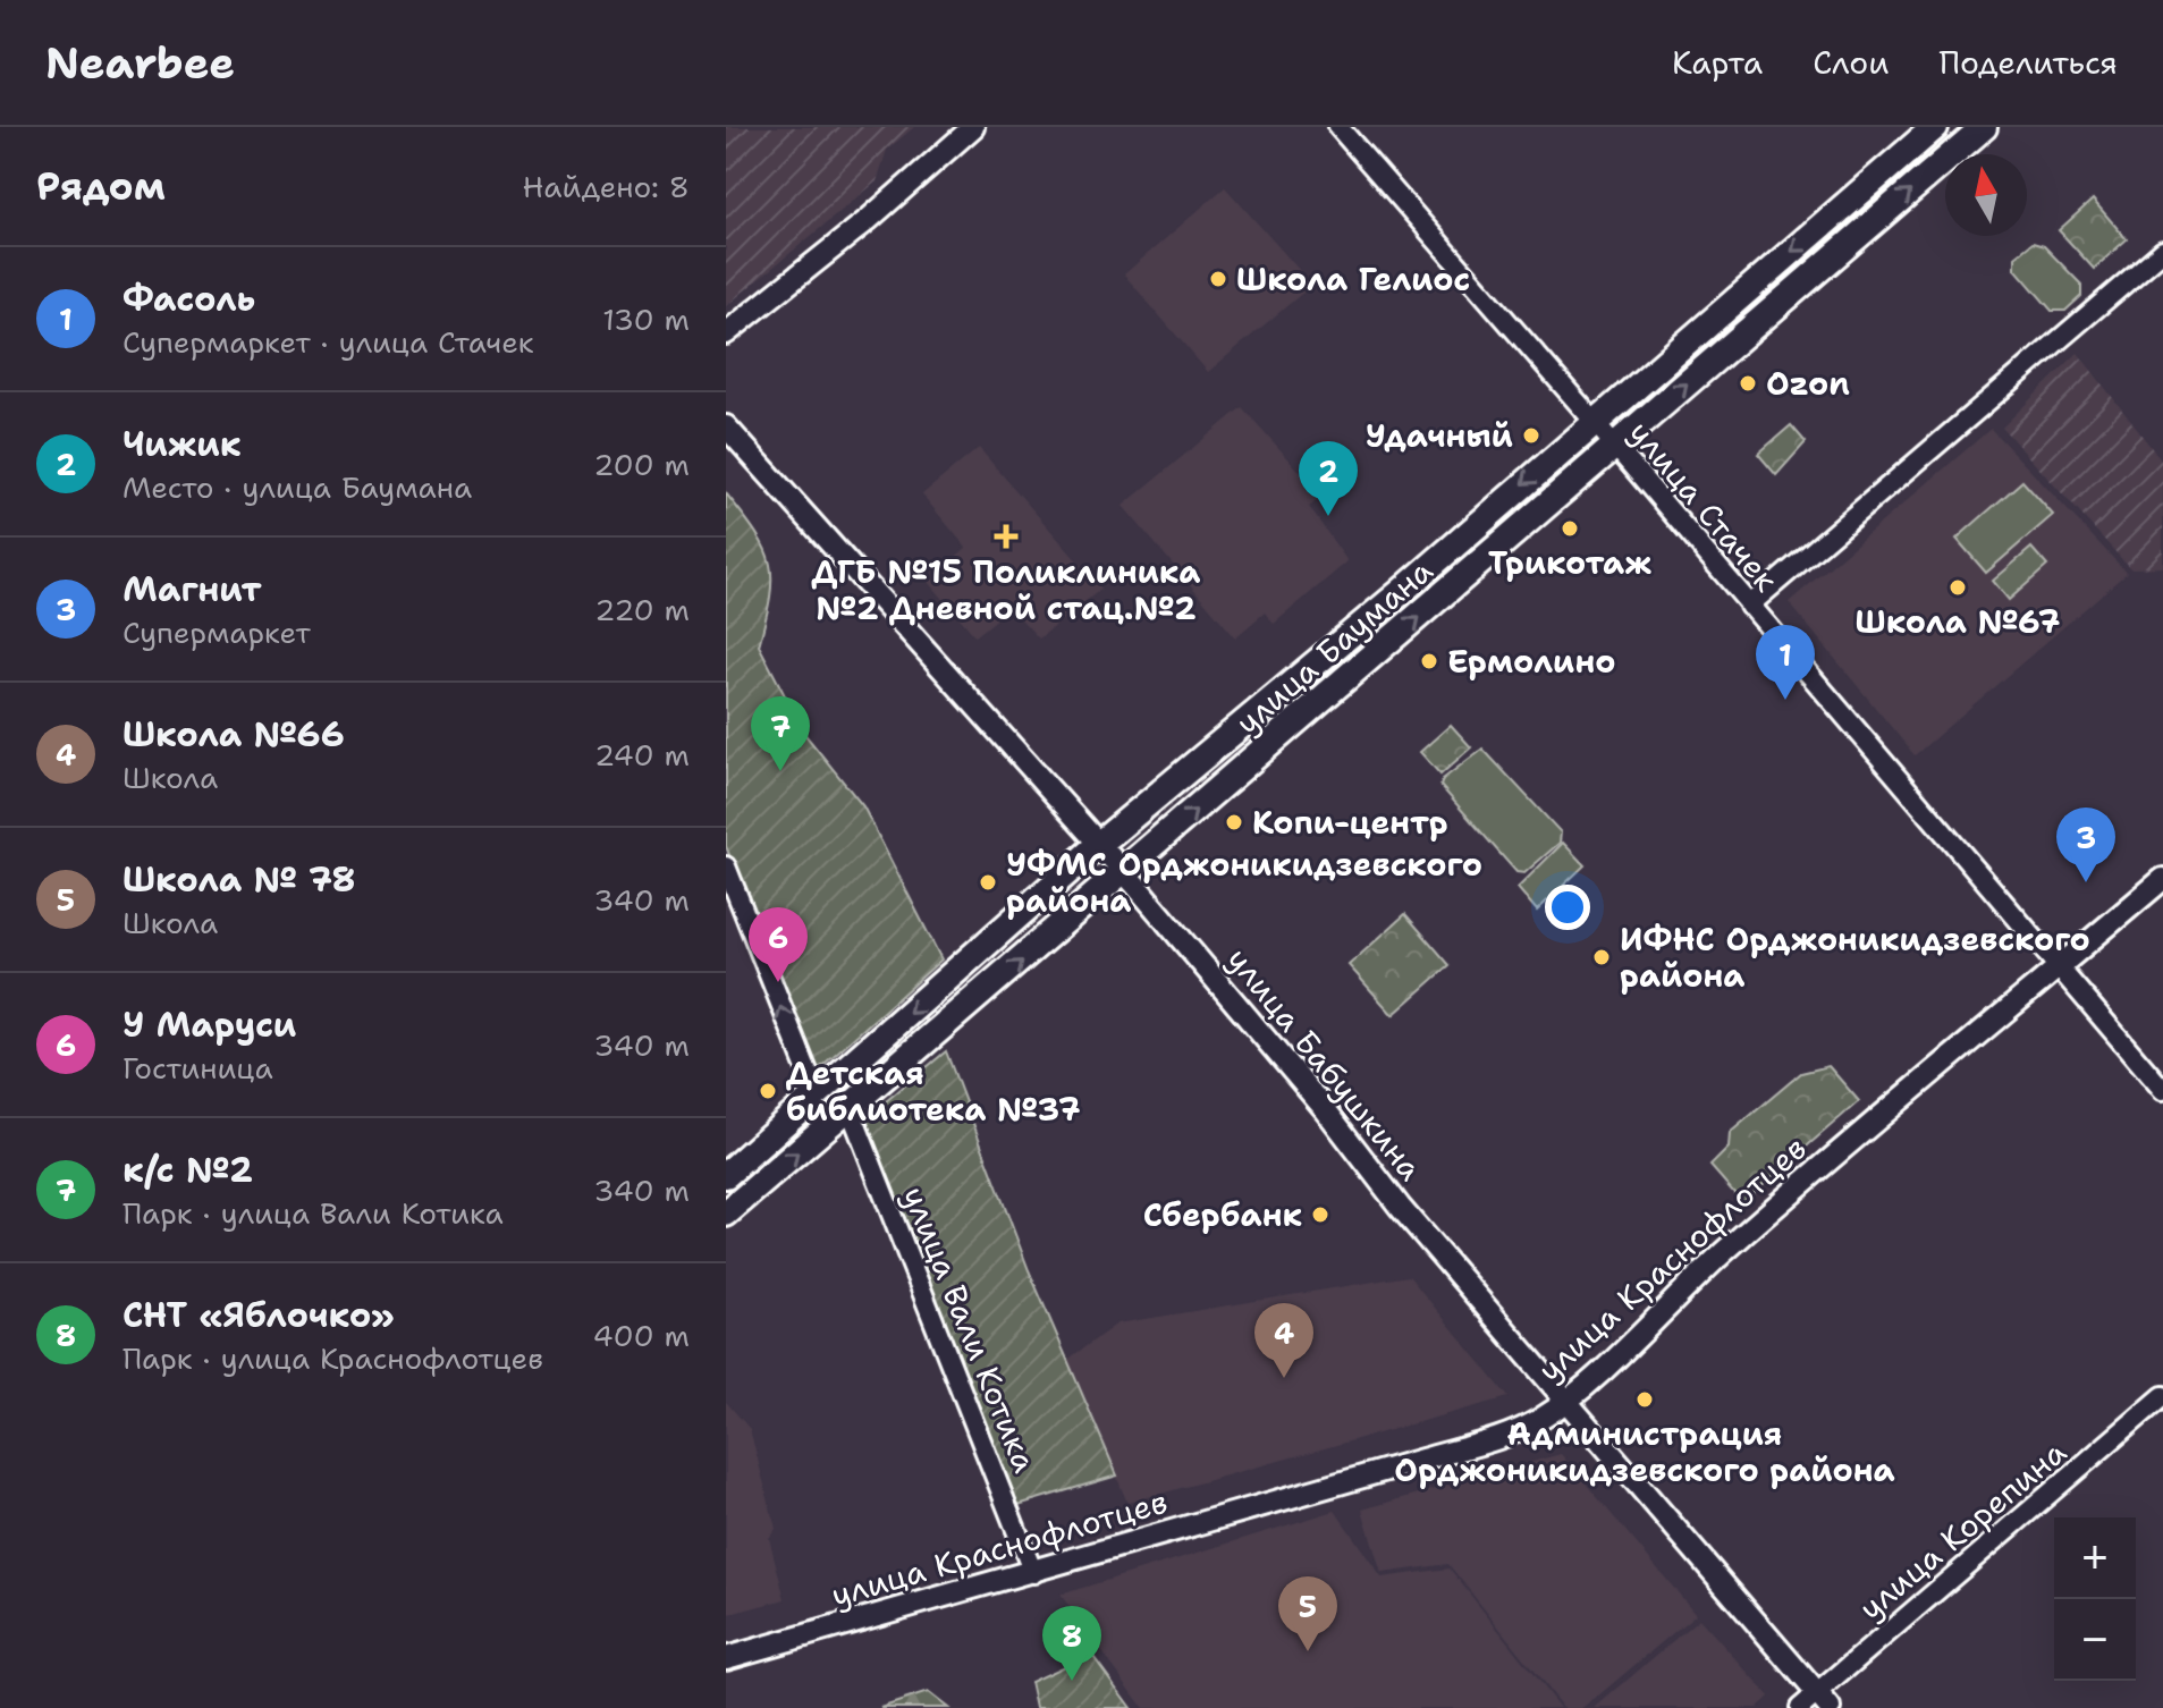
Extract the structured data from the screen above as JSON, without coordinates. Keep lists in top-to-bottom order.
{
  "streets": {
    "main road": ["улица Баумана"],
    "street": [
      "улица Стачек",
      "улица Бабушкина",
      "улица Краснофлотцев",
      "улица Вали Котика",
      "улица Корепина"
    ]
  },
  "crossings": [
    ["улица Стачек", "улица Баумана"],
    ["улица Стачек", "улица Краснофлотцев"],
    ["улица Баумана", "улица Бабушкина"],
    ["улица Баумана", "улица Вали Котика"],
    ["улица Бабушкина", "улица Краснофлотцев"],
    ["улица Бабушкина", "улица Корепина"],
    ["улица Краснофлотцев", "улица Вали Котика"]
  ],
  "places": {
    "other": [
      "Школа Гелиос",
      "Ozon",
      "Удачный",
      "Трикотаж",
      "Школа №67",
      "Ермолино",
      "Копи-центр",
      "УФМС Орджоникидзевского района",
      "ИФНС Орджоникидзевского района",
      "Детская библиотека №37",
      "Сбербанк",
      "Администрация Орджоникидзевского района"
    ],
    "health": ["ДГБ №15 Поликлиника №2 Дневной стац.№2"]
  },
  "north": "top",
  "page": {
    "header": "Nearbee",
    "nav": ["Карта", "Слои", "Поделиться"],
    "heading": ["Рядом", "Найдено: 8"],
    "list": [
      {
        "mark": "1",
        "name": "Фасоль",
        "note": "Супермаркет · улица Стачек",
        "value": "130 m"
      },
      {
        "mark": "2",
        "name": "Чижик",
        "note": "Место · улица Баумана",
        "value": "200 m"
      },
      {
        "mark": "3",
        "name": "Магнит",
        "note": "Супермаркет",
        "value": "220 m"
      },
      {
        "mark": "4",
        "name": "Школа №66",
        "note": "Школа",
        "value": "240 m"
      },
      {
        "mark": "5",
        "name": "Школа № 78",
        "note": "Школа",
        "value": "340 m"
      },
      {
        "mark": "6",
        "name": "У Маруси",
        "note": "Гостиница",
        "value": "340 m"
      },
      {
        "mark": "7",
        "name": "к/с №2",
        "note": "Парк · улица Вали Котика",
        "value": "340 m"
      },
      {
        "mark": "8",
        "name": "СНТ «Яблочко»",
        "note": "Парк · улица Краснофлотцев",
        "value": "400 m"
      }
    ],
    "pins": [
      "2",
      "1",
      "7",
      "3",
      "6",
      "4",
      "5",
      "8"
    ],
    "map_buttons": ["+", "−"]
  }
}
